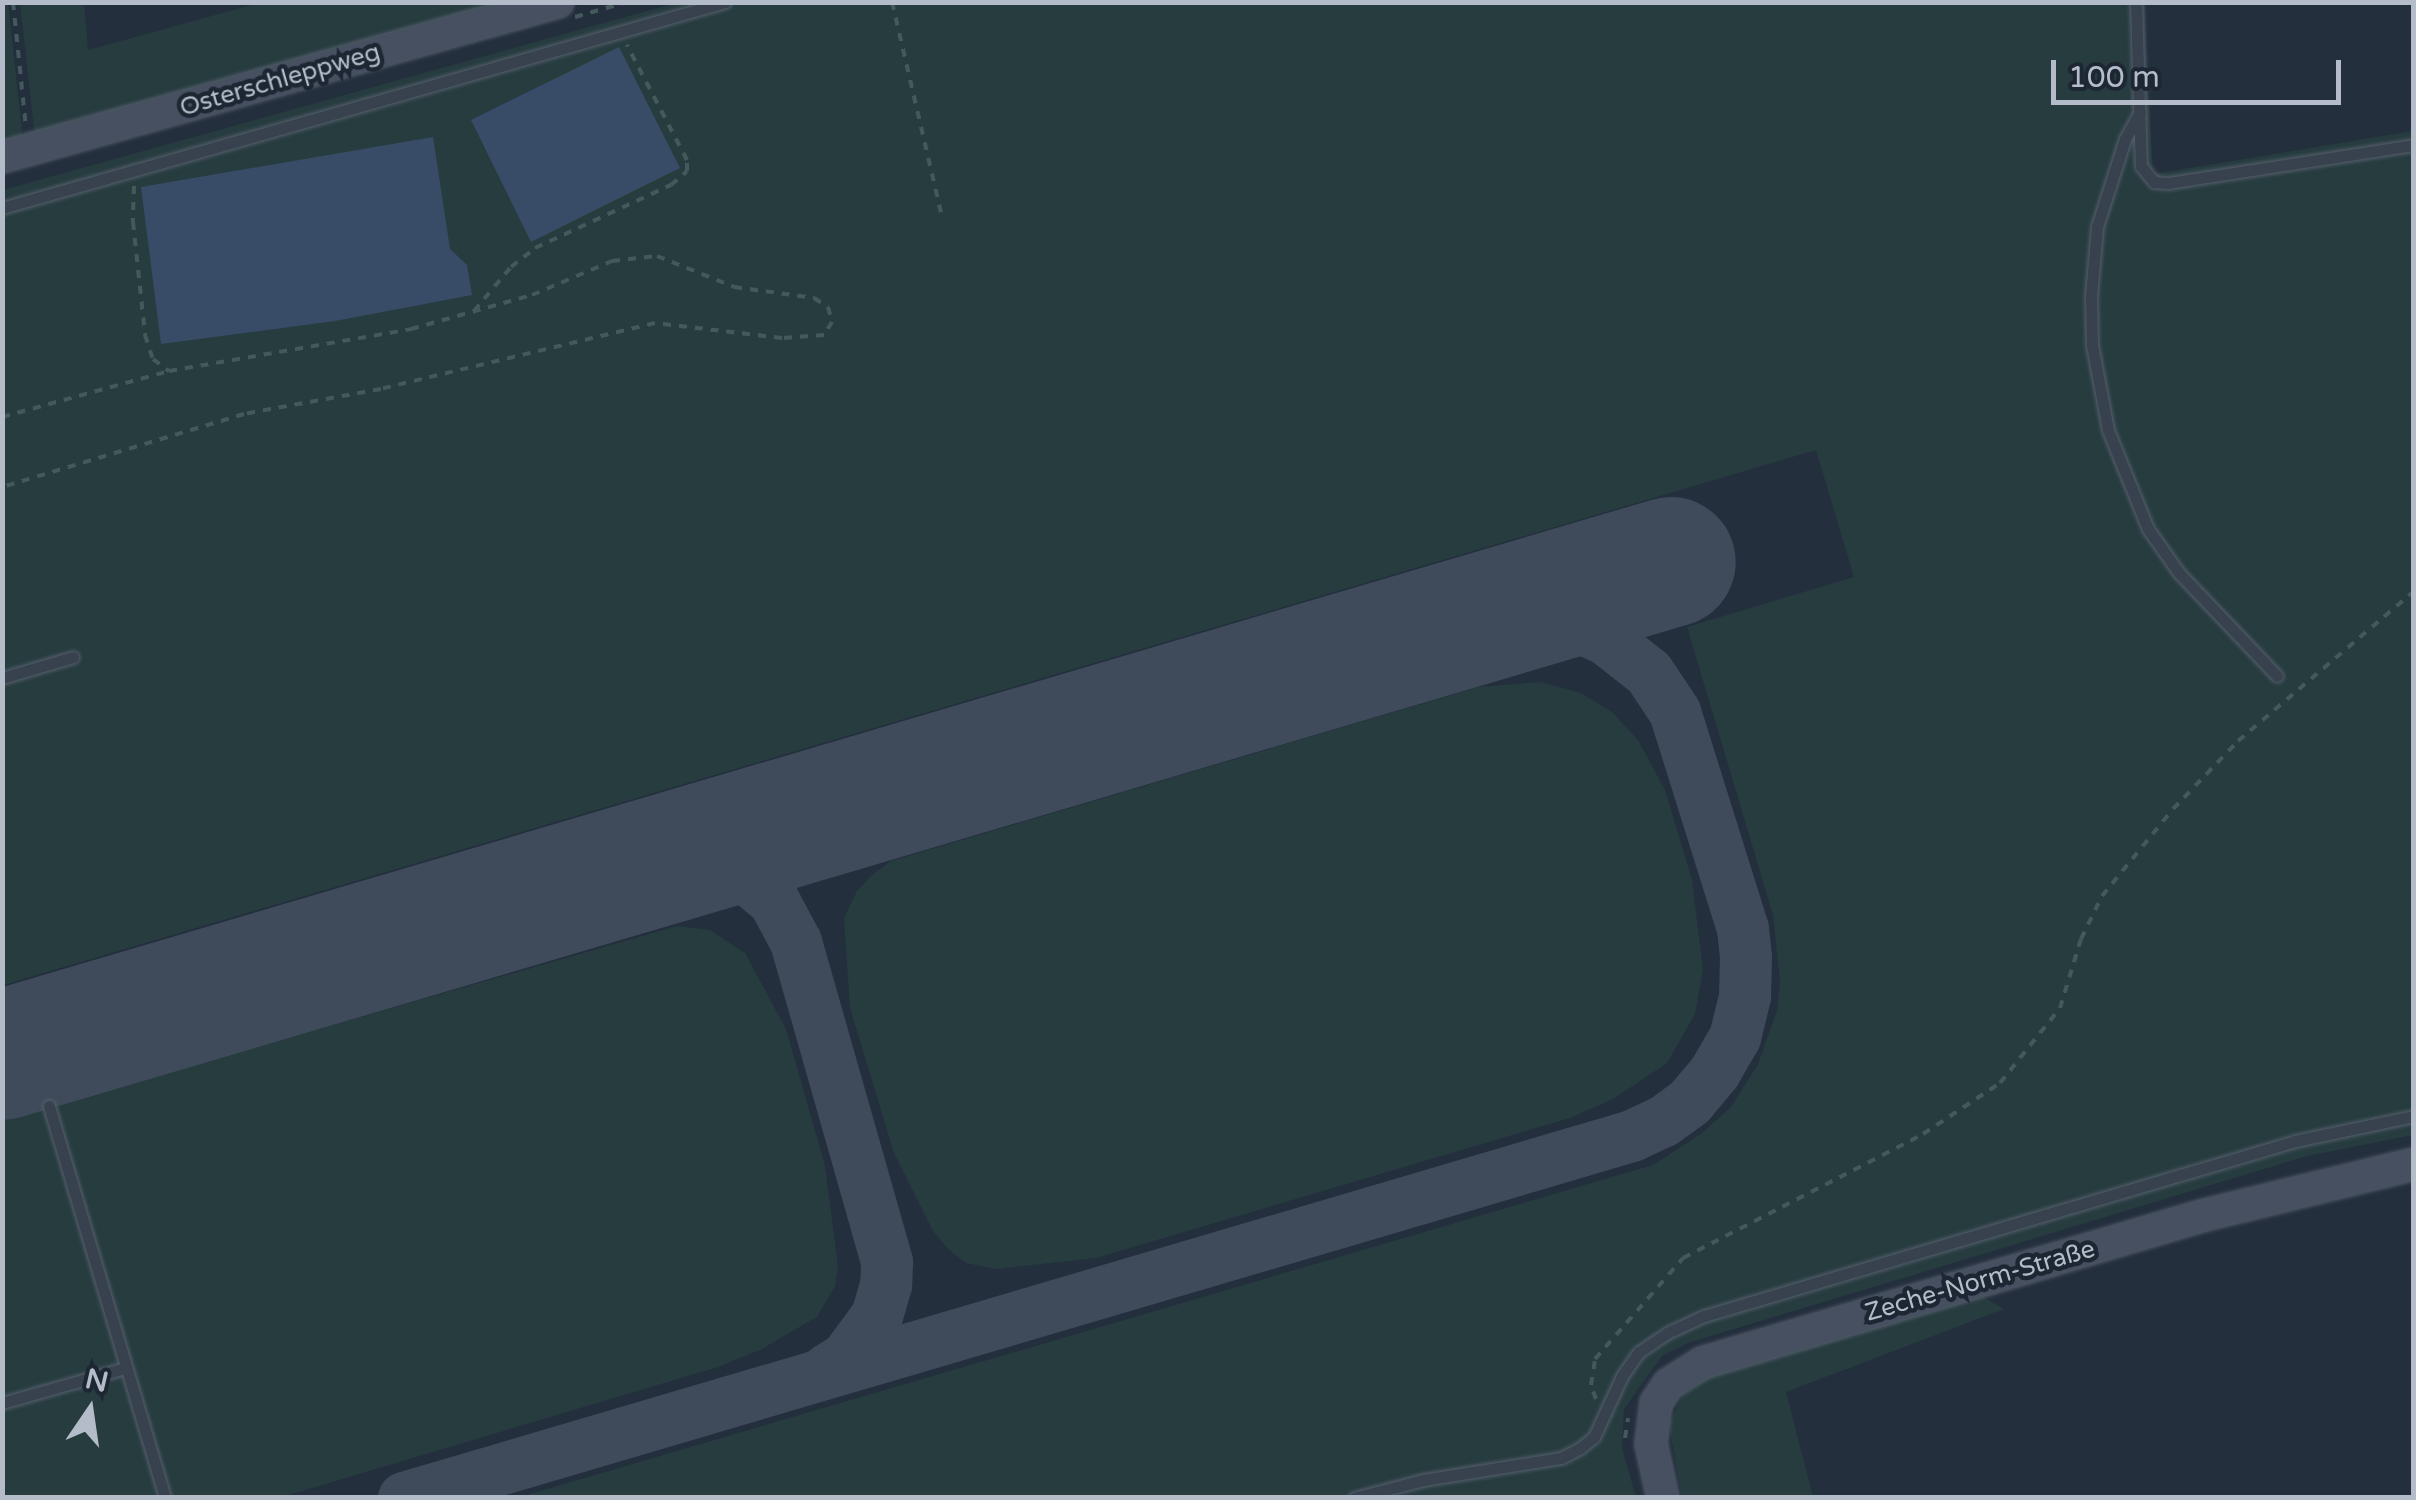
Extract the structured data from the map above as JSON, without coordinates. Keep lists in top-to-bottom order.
{
  "streets": {
    "main road": ["Osterschleppweg", "Zeche-Norm-Straße"]
  },
  "scale_bar": "100 m",
  "north": "top"
}
